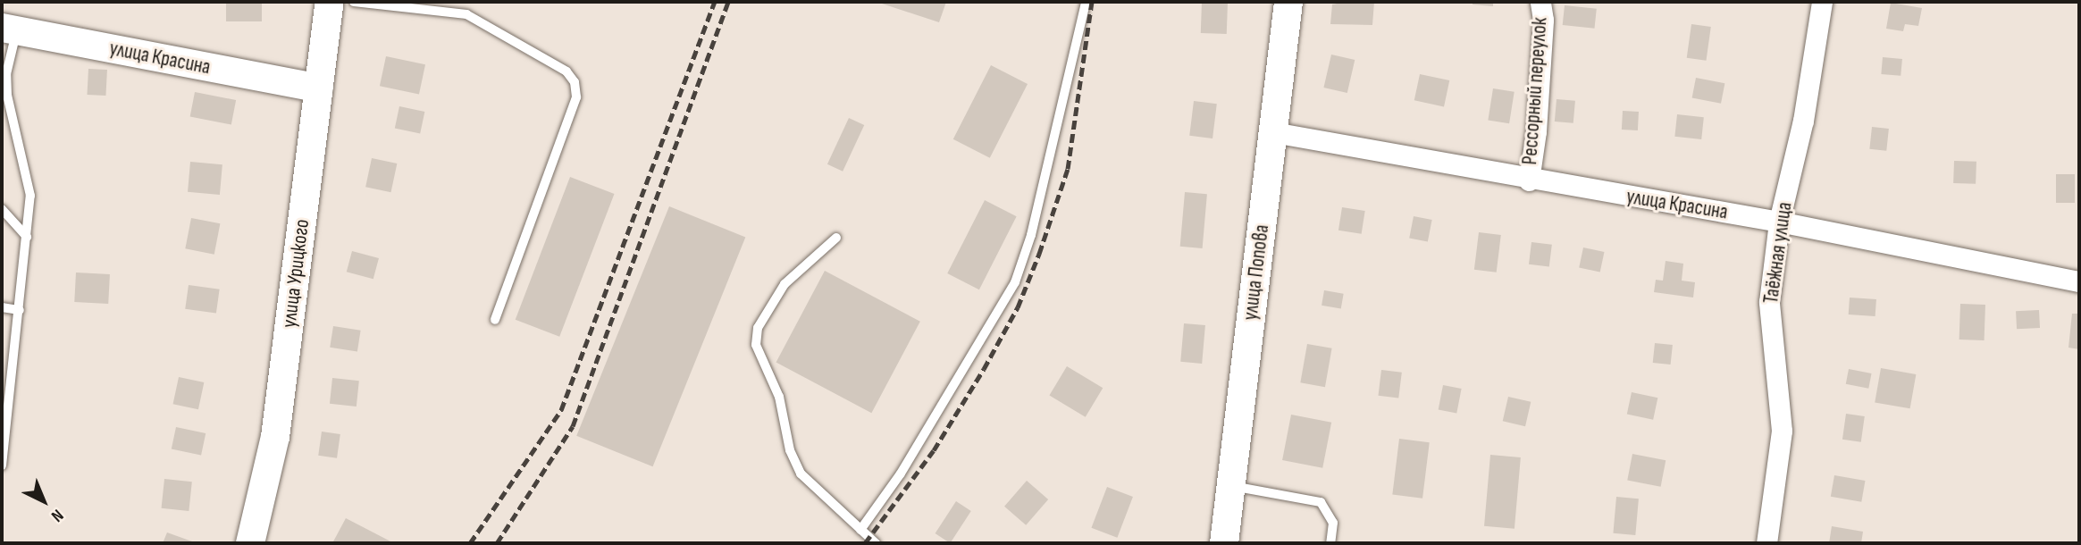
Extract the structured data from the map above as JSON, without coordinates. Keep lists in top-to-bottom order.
{
  "streets": {
    "street": [
      "улица Красина",
      "Рессорный переулок",
      "Таёжная улица",
      "улица Попова",
      "улица Урицкого"
    ]
  },
  "crossings": [
    ["улица Красина", "Рессорный переулок"],
    ["улица Красина", "Таёжная улица"],
    ["улица Красина", "улица Попова"],
    ["улица Красина", "улица Урицкого"]
  ],
  "north": "bottom right"
}
